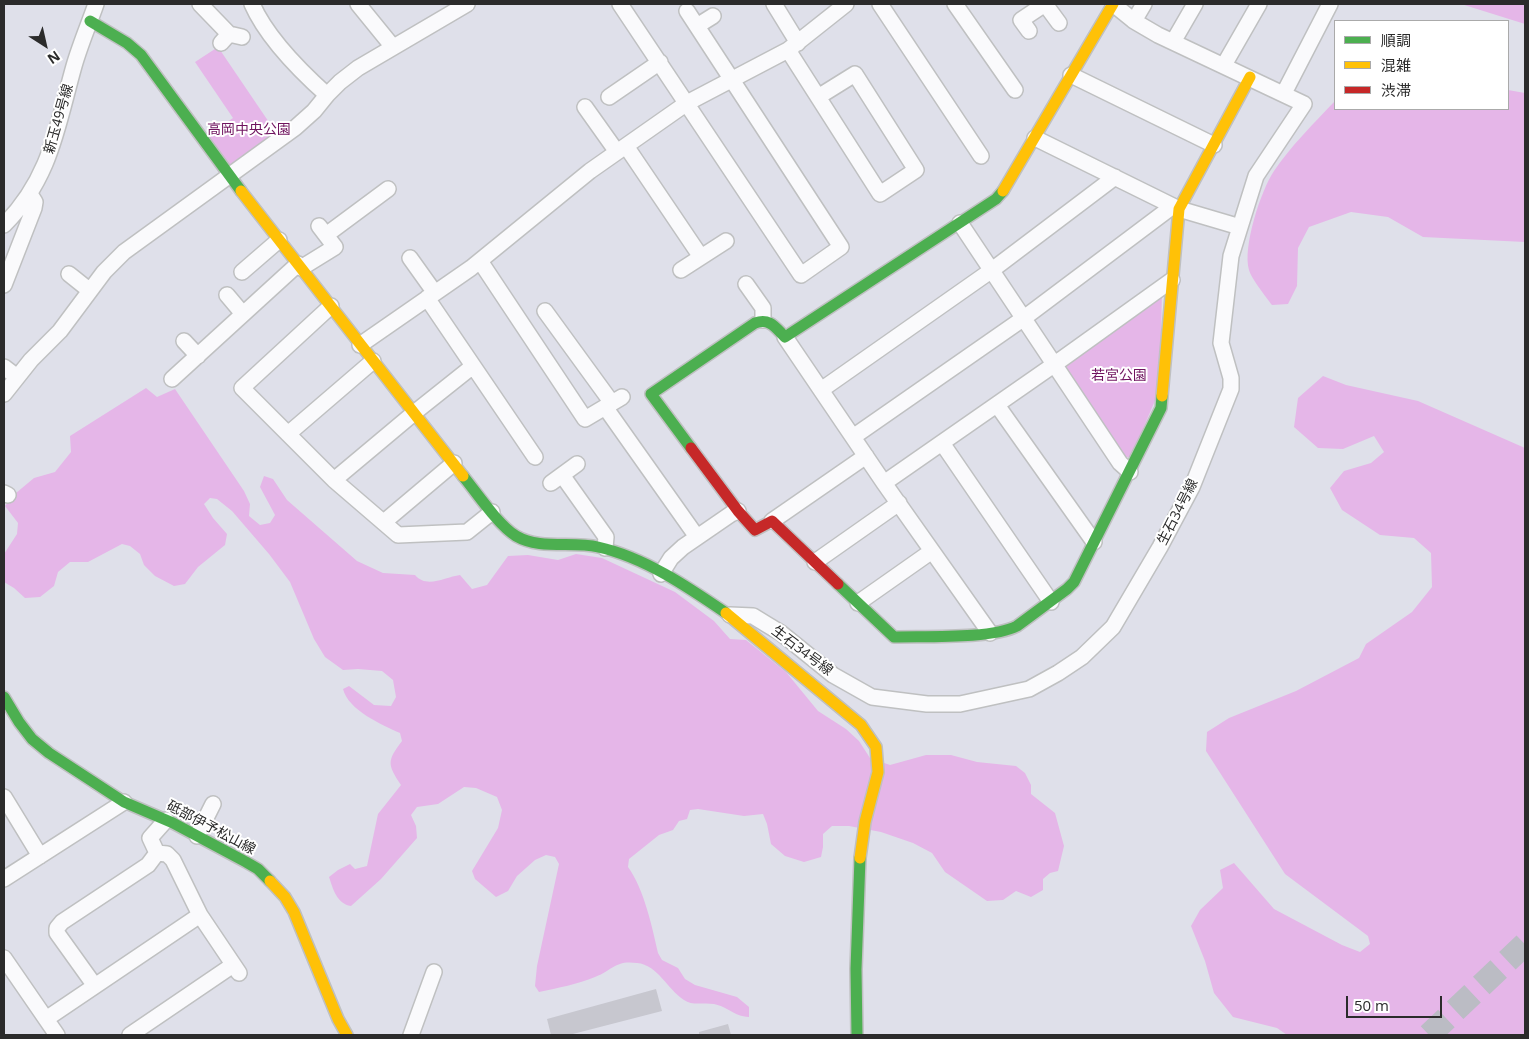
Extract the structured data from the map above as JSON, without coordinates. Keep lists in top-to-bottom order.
{
  "streets": {
    "street": ["新玉49号線", "生石34号線", "砥部伊予松山線"]
  },
  "parks": ["高岡中央公園", "若宮公園"],
  "legend": ["順調", "混雑", "渋滞"],
  "scale_bar": "50 m",
  "north": "bottom right"
}
